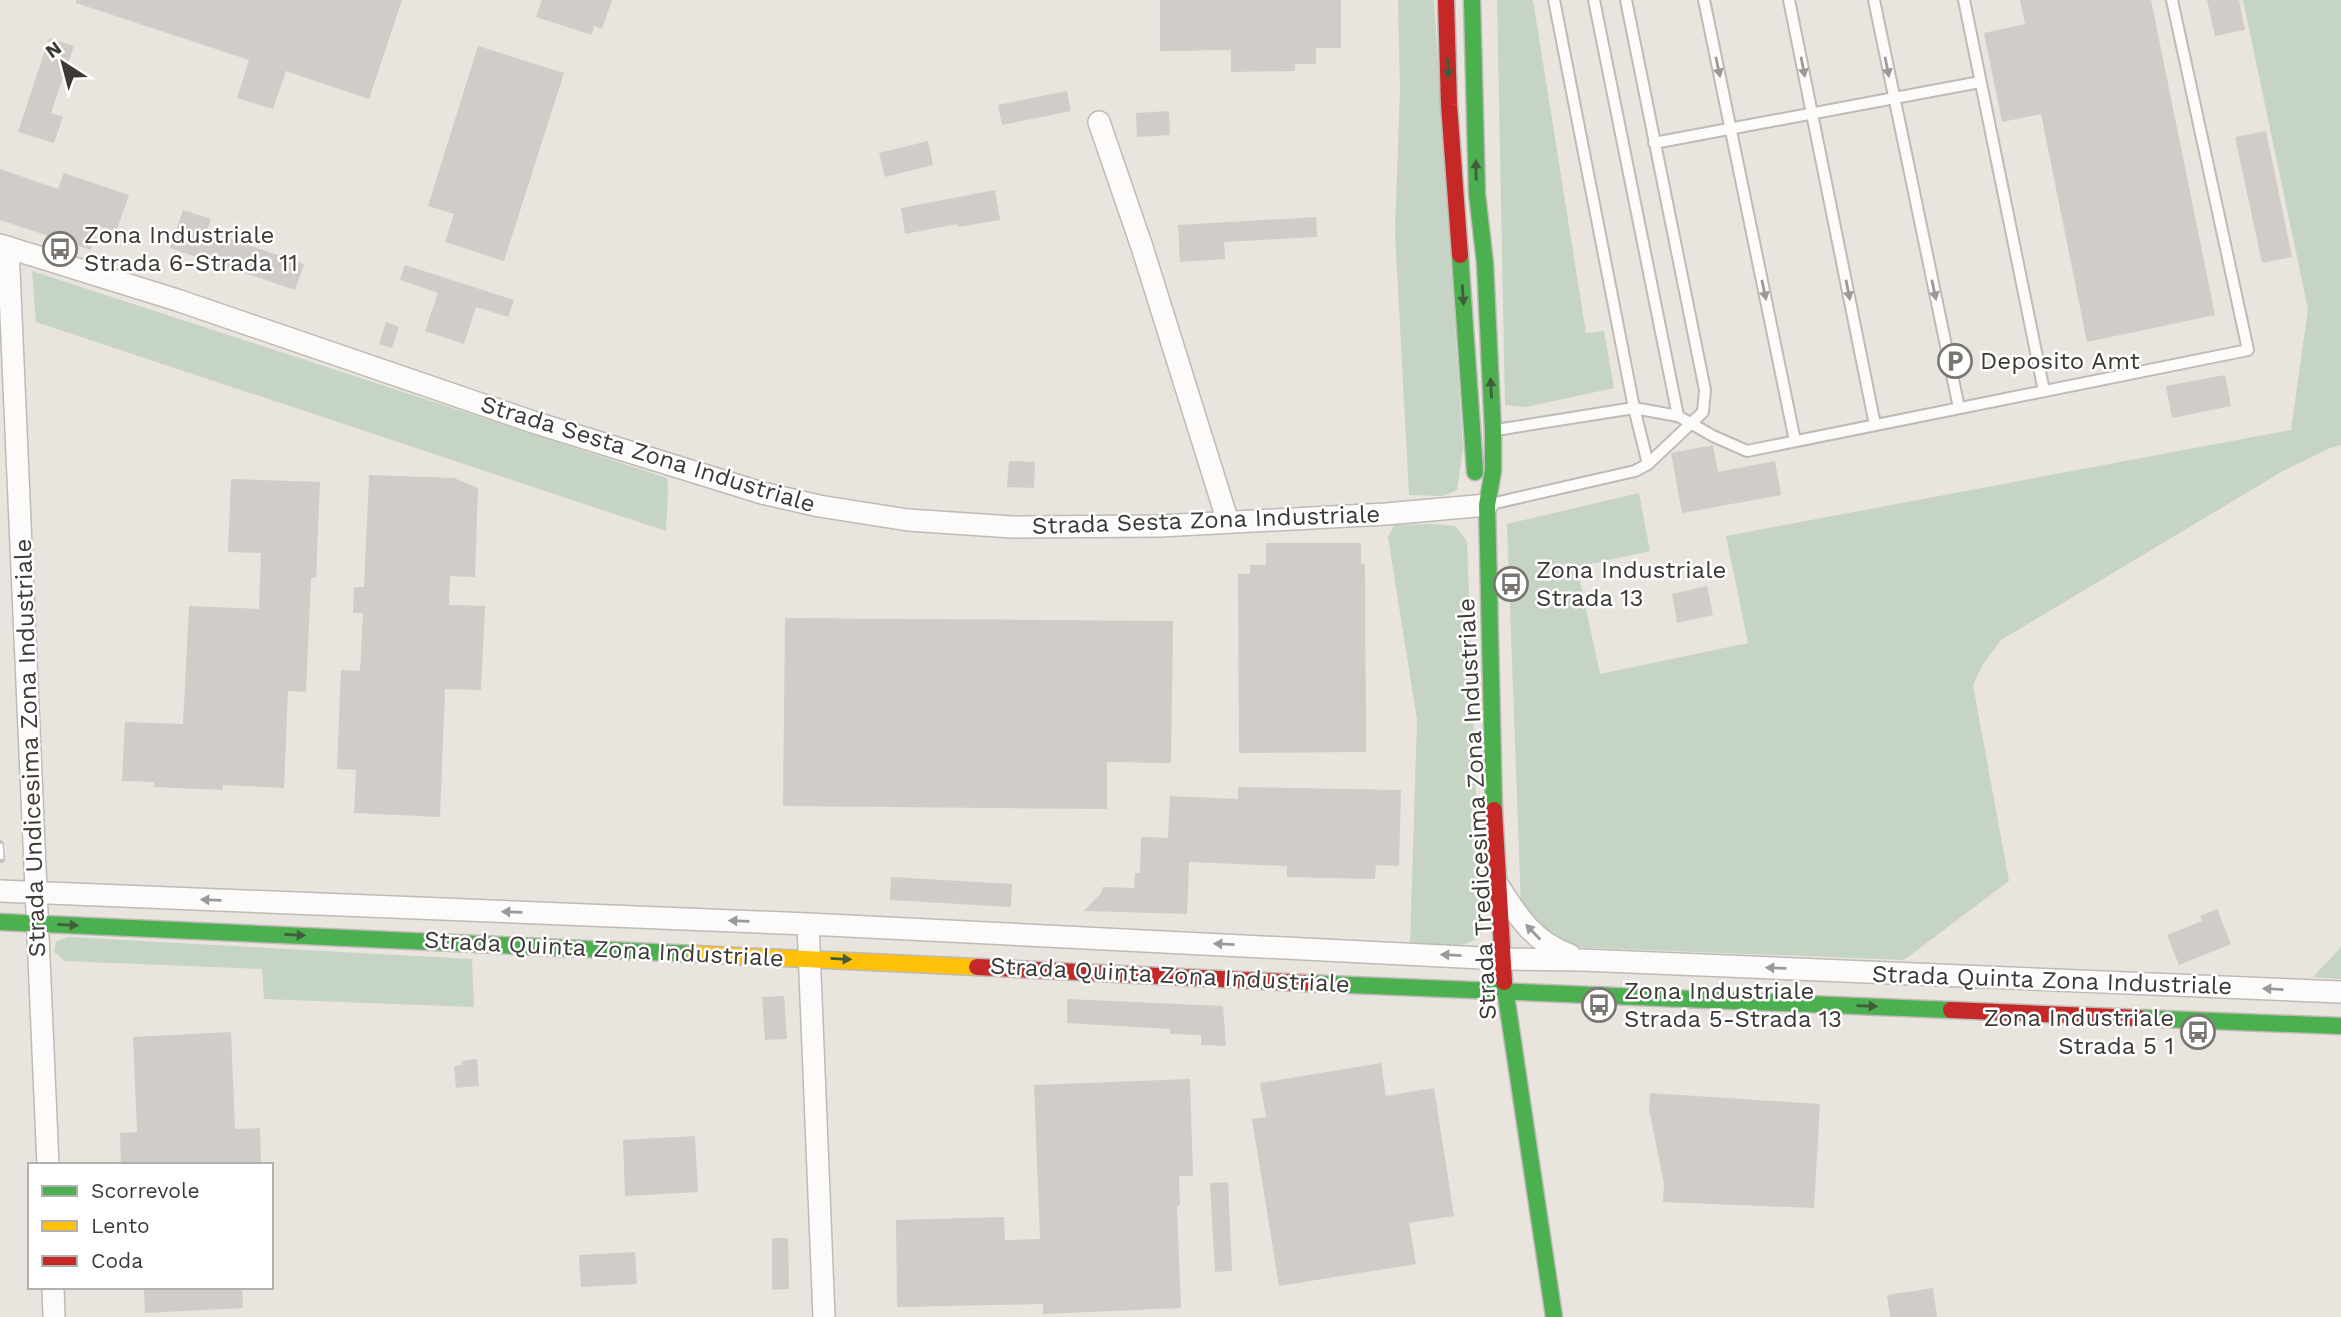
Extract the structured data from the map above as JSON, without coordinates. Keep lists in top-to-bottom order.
{
  "streets": {
    "street": [
      "Strada Sesta Zona Industriale",
      "Strada Undicesima Zona Industriale",
      "Strada Tredicesima Zona Industriale",
      "Strada Quinta Zona Industriale"
    ]
  },
  "crossings": [
    ["Strada Sesta Zona Industriale", "Strada Undicesima Zona Industriale"],
    ["Strada Sesta Zona Industriale", "Strada Tredicesima Zona Industriale"],
    ["Strada Undicesima Zona Industriale", "Strada Quinta Zona Industriale"],
    ["Strada Tredicesima Zona Industriale", "Strada Quinta Zona Industriale"]
  ],
  "places": {
    "bus stop": [
      "Zona Industriale Strada 6-Strada 11",
      "Zona Industriale Strada 13",
      "Zona Industriale Strada 5-Strada 13",
      "Zona Industriale Strada 5 1"
    ],
    "parking": ["Deposito Amt"]
  },
  "legend": ["Scorrevole", "Lento", "Coda"],
  "north": "top left"
}
